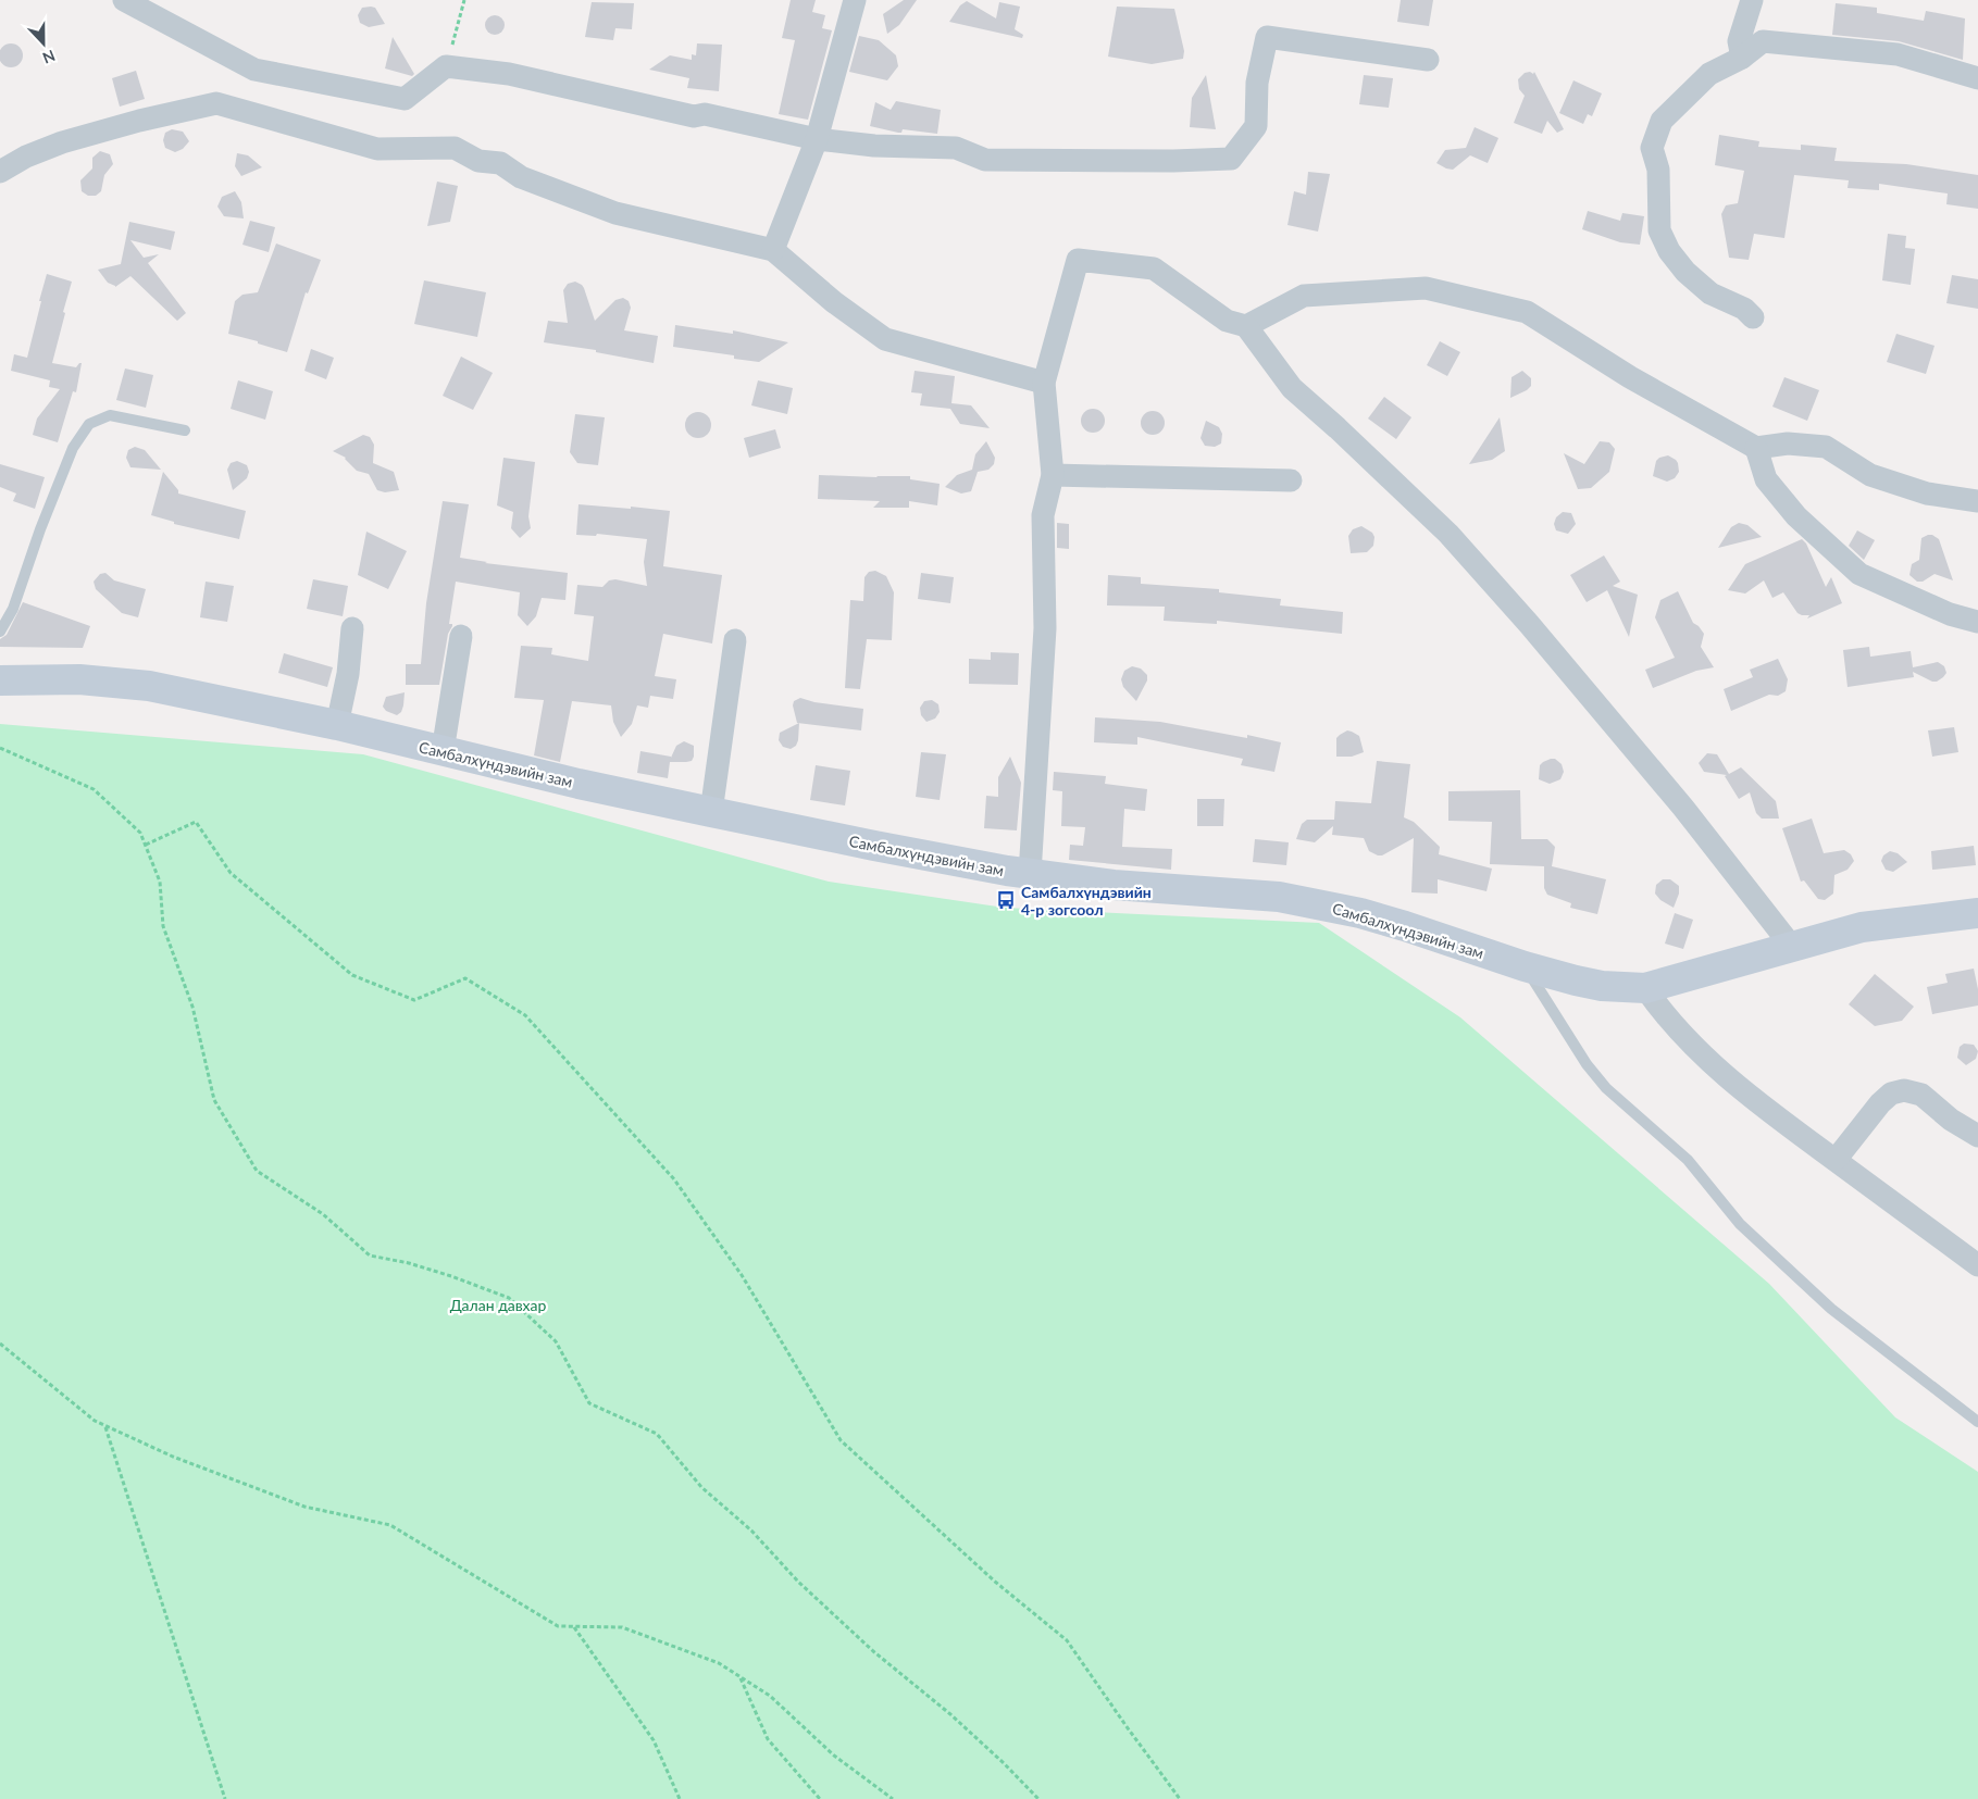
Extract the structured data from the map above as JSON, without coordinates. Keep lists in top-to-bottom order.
{
  "streets": {
    "street": ["Самбалхүндэвийн зам"]
  },
  "parks": ["Далан давхар"],
  "places": {
    "bus stop": ["Самбалхүндэвийн 4-р зогсоол"]
  },
  "north": "bottom"
}
